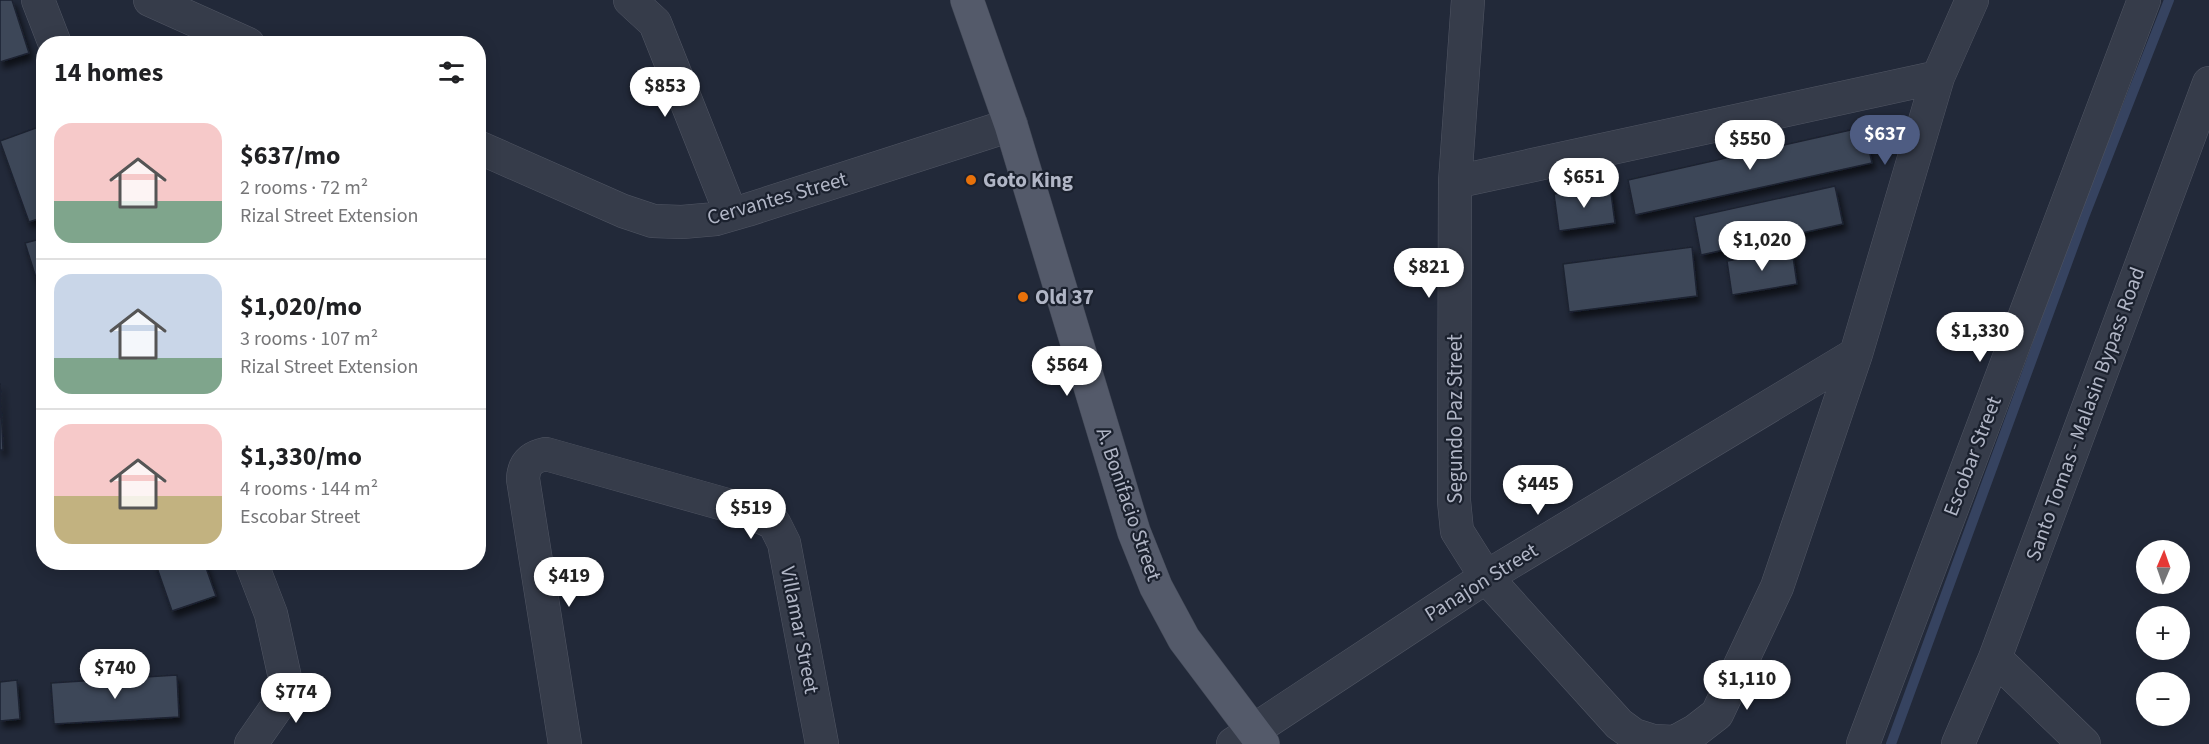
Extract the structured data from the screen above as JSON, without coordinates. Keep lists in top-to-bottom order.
{
  "streets": {
    "main road": ["A. Bonifacio Street"],
    "street": [
      "Cervantes Street",
      "Santo Tomas - Malasin Bypass Road",
      "Segundo Paz Street",
      "Escobar Street",
      "Panajon Street",
      "Villamar Street"
    ]
  },
  "crossings": [
    ["Cervantes Street", "A. Bonifacio Street"],
    ["Segundo Paz Street", "Panajon Street"],
    ["A. Bonifacio Street", "Panajon Street"]
  ],
  "places": ["Goto King", "Old 37"],
  "north": "top",
  "page": {
    "heading": "14 homes",
    "price": [
      "$853",
      "$637",
      "$550",
      "$651",
      "$1,020",
      "$821",
      "$1,330",
      "$564",
      "$445",
      "$519",
      "$419",
      "$740",
      "$1,110",
      "$774"
    ],
    "list": [
      {
        "name": "$637/mo",
        "note": "2 rooms · 72 m² · Rizal Street Extension"
      },
      {
        "name": "$1,020/mo",
        "note": "3 rooms · 107 m² · Rizal Street Extension"
      },
      {
        "name": "$1,330/mo",
        "note": "4 rooms · 144 m² · Escobar Street"
      }
    ],
    "map_buttons": ["+", "−"]
  }
}
